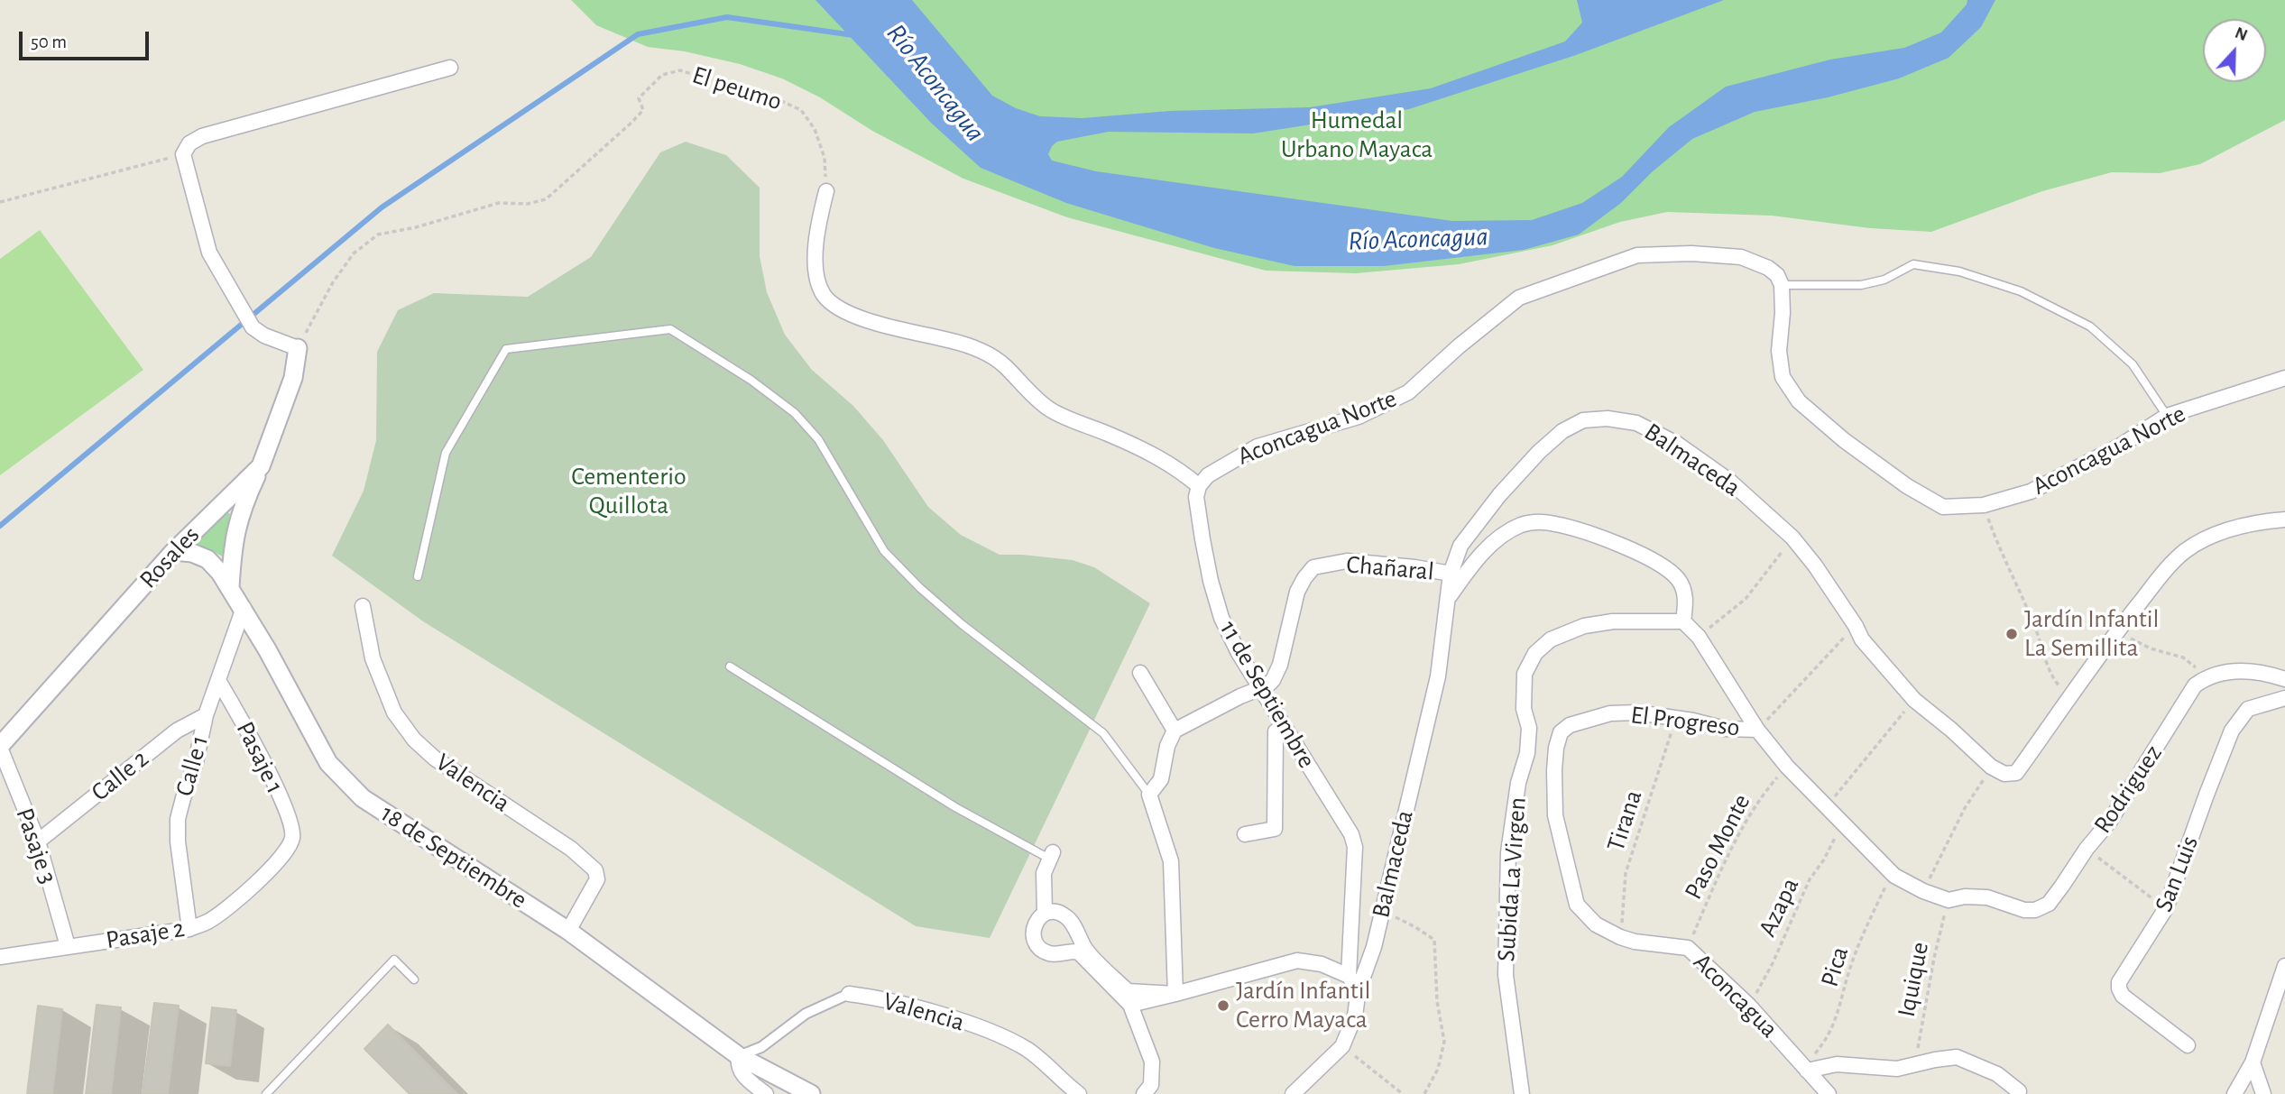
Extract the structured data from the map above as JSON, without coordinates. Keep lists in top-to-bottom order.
{
  "streets": {
    "street": [
      "Aconcagua Norte",
      "Balmaceda",
      "Rosales",
      "Chañaral",
      "11 de Septiembre",
      "El Progreso",
      "Pasaje 1",
      "Calle 1",
      "Calle 2",
      "Valencia",
      "Rodriguez",
      "Pasaje 3",
      "18 de Septiembre",
      "San Luis",
      "Subida La Virgen",
      "Pasaje 2",
      "Aconcagua"
    ],
    "path": [
      "El peumo",
      "Tirana",
      "Paso Monte",
      "Azapa",
      "Pica",
      "Iquique"
    ]
  },
  "crossings": [
    ["El peumo", "Rosales"],
    ["Aconcagua Norte", "11 de Septiembre"],
    ["Balmaceda", "Chañaral"],
    ["Rosales", "Pasaje 3"],
    ["Rosales", "18 de Septiembre"],
    ["Chañaral", "11 de Septiembre"],
    ["El Progreso", "Rodriguez"],
    ["El Progreso", "Tirana"],
    ["El Progreso", "Paso Monte"],
    ["El Progreso", "Azapa"],
    ["El Progreso", "Pica"],
    ["El Progreso", "Iquique"],
    ["El Progreso", "Aconcagua"],
    ["Pasaje 1", "Calle 1"],
    ["Pasaje 1", "Pasaje 2"],
    ["Calle 1", "Calle 2"],
    ["Calle 1", "18 de Septiembre"],
    ["Calle 1", "Pasaje 2"],
    ["Calle 2", "Pasaje 3"],
    ["Valencia", "18 de Septiembre"],
    ["Tirana", "Aconcagua"],
    ["Pasaje 3", "Pasaje 2"],
    ["Paso Monte", "Aconcagua"],
    ["Azapa", "Aconcagua"],
    ["Pica", "Aconcagua"]
  ],
  "water": ["Río Aconcagua"],
  "parks": ["Humedal Urbano Mayaca", "Cementerio Quillota"],
  "places": ["Jardín Infantil La Semillita", "Jardín Infantil Cerro Mayaca"],
  "scale_bar": "50 m",
  "north": "top"
}
